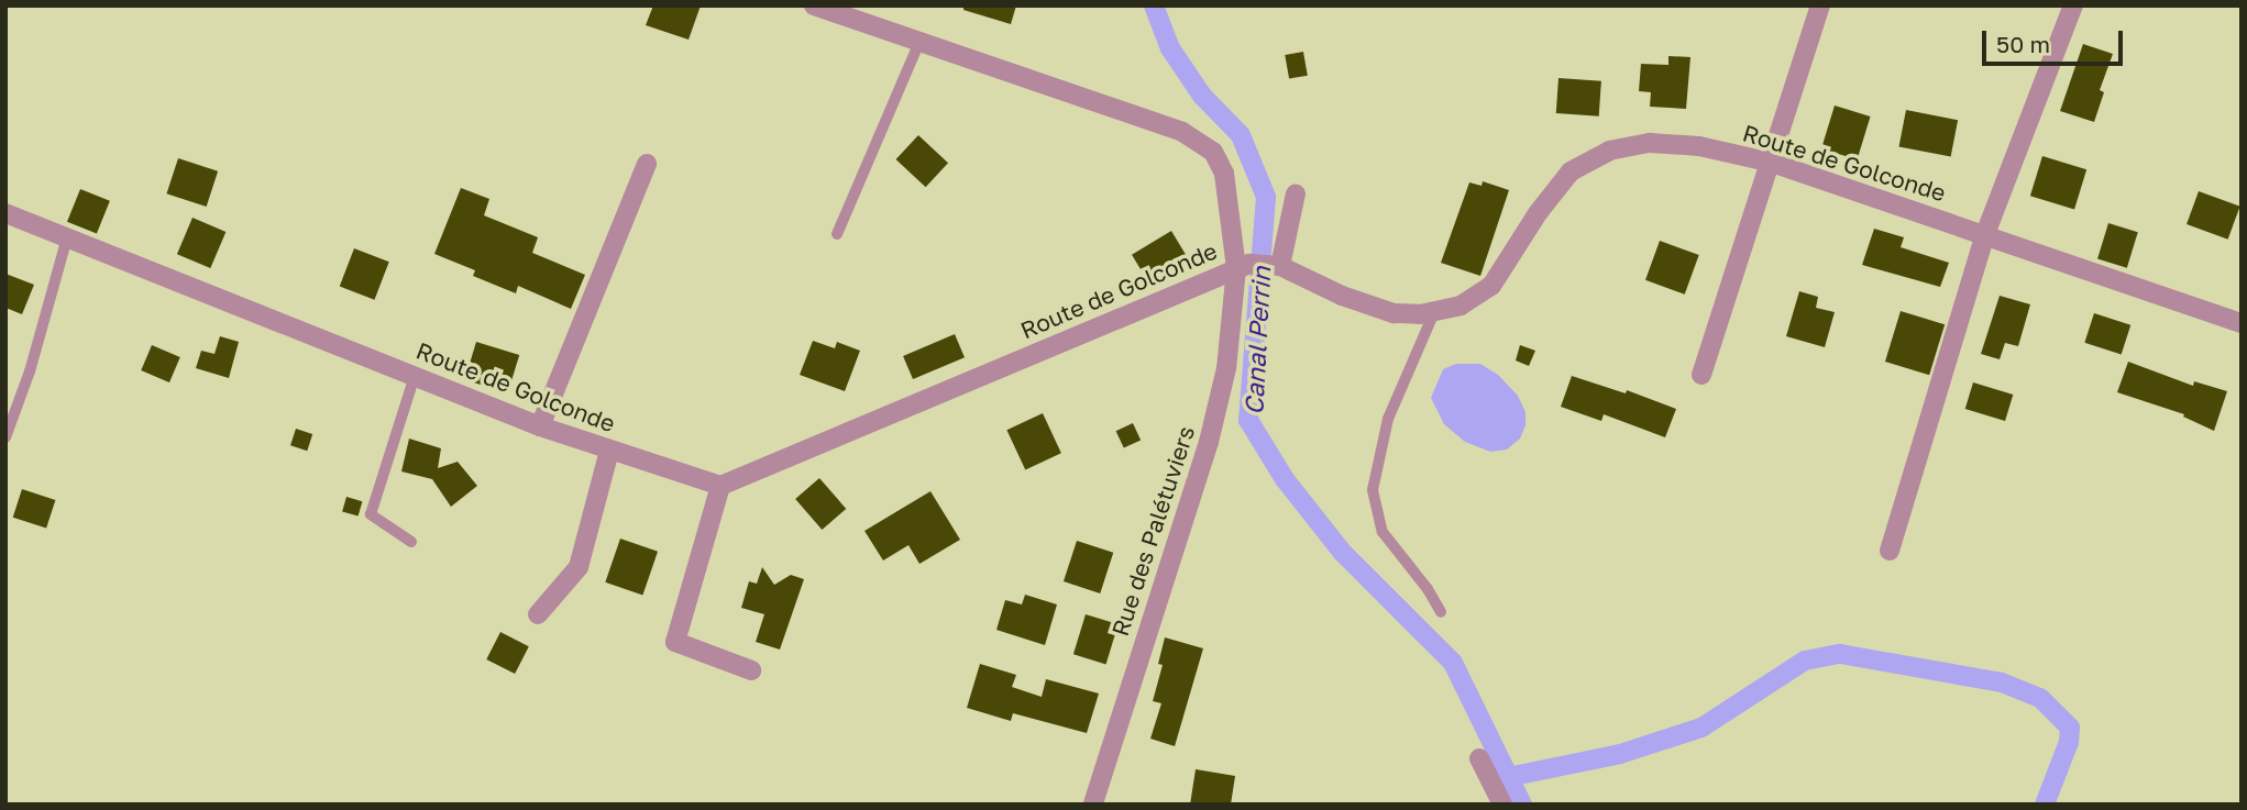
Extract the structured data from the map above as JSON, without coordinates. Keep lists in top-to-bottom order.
{
  "streets": {
    "street": ["Route de Golconde", "Rue des Palétuviers"]
  },
  "crossings": [
    ["Route de Golconde", "Rue des Palétuviers"]
  ],
  "water": ["Canal Perrin"],
  "scale_bar": "50 m"
}
